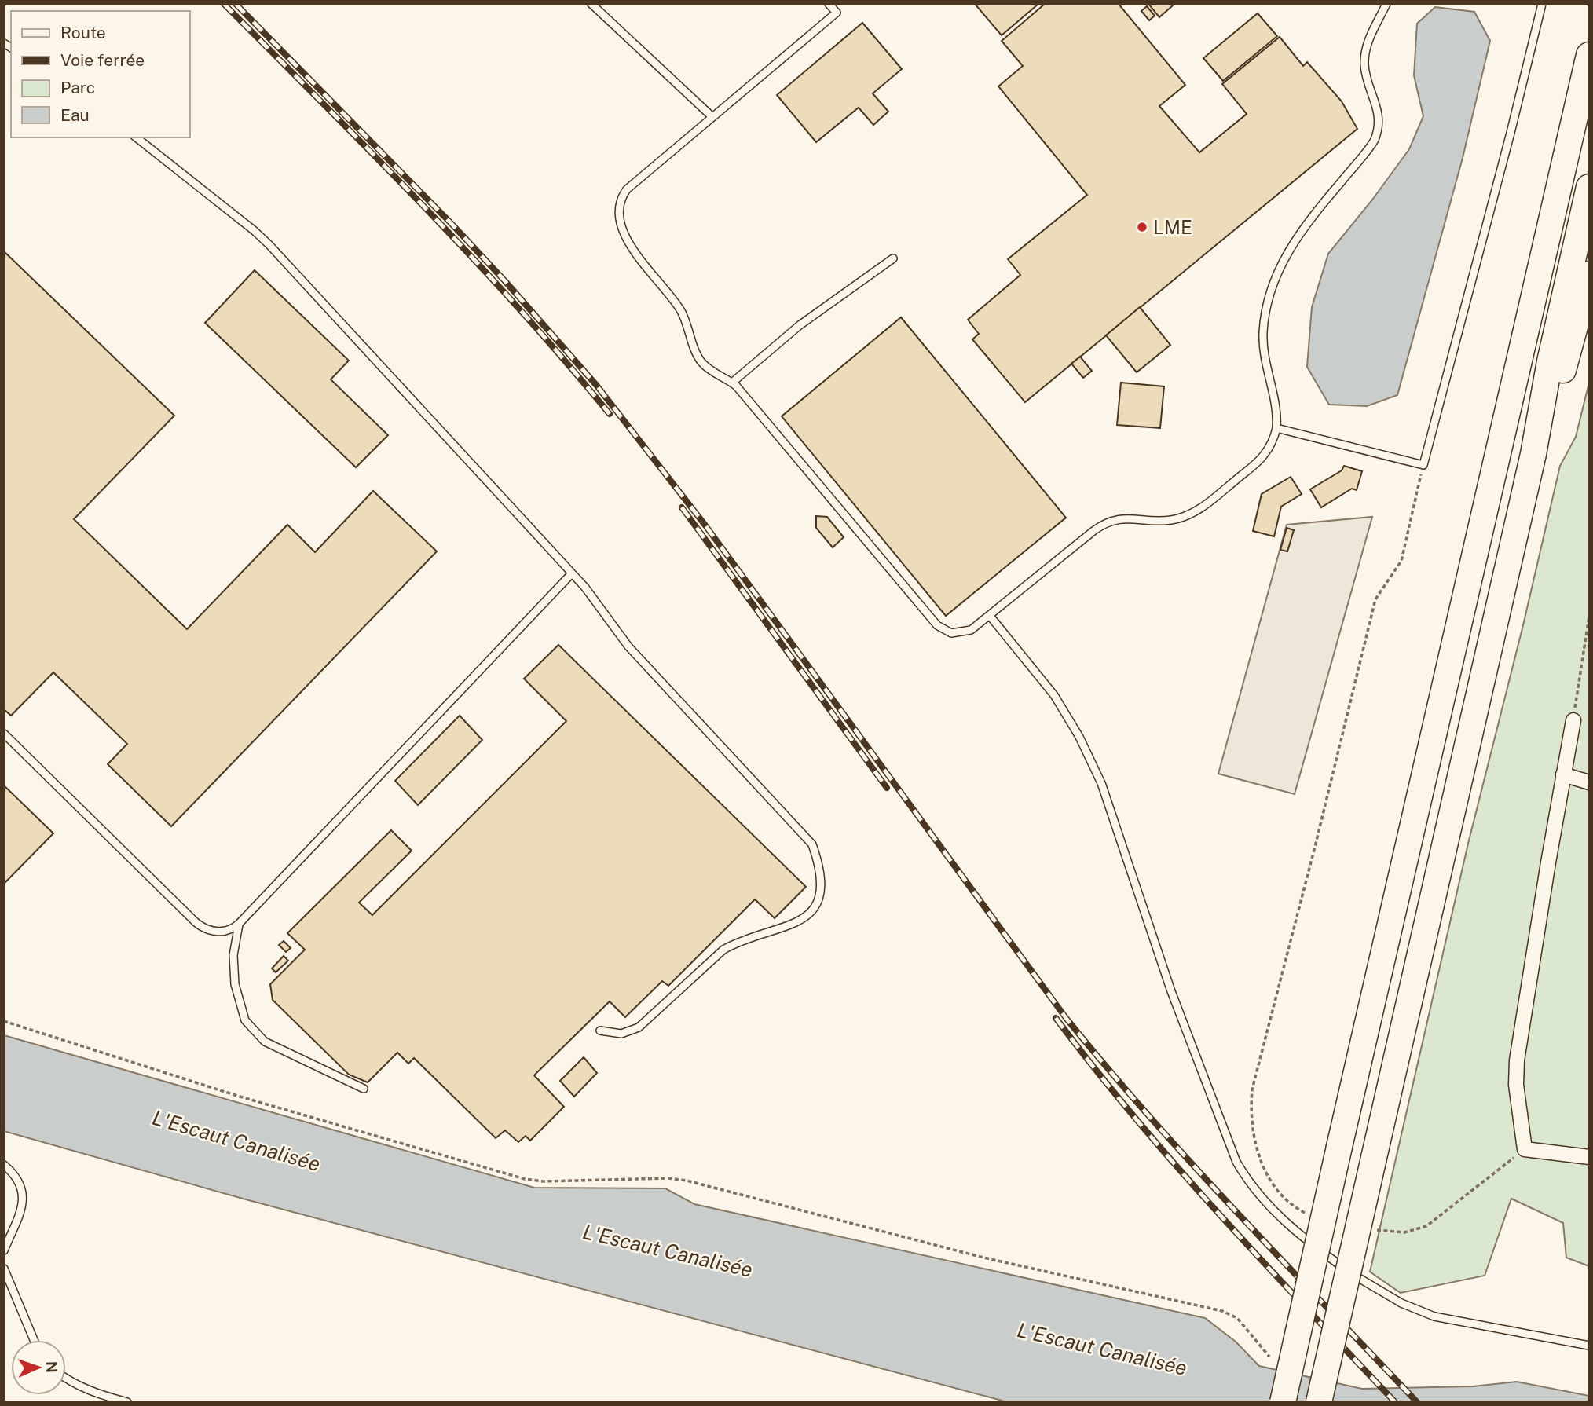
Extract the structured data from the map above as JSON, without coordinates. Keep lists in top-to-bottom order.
{
  "water": ["L'Escaut Canalisée"],
  "places": ["LME"],
  "legend": [
    "Route",
    "Voie ferrée",
    "Parc",
    "Eau"
  ],
  "north": "right"
}
